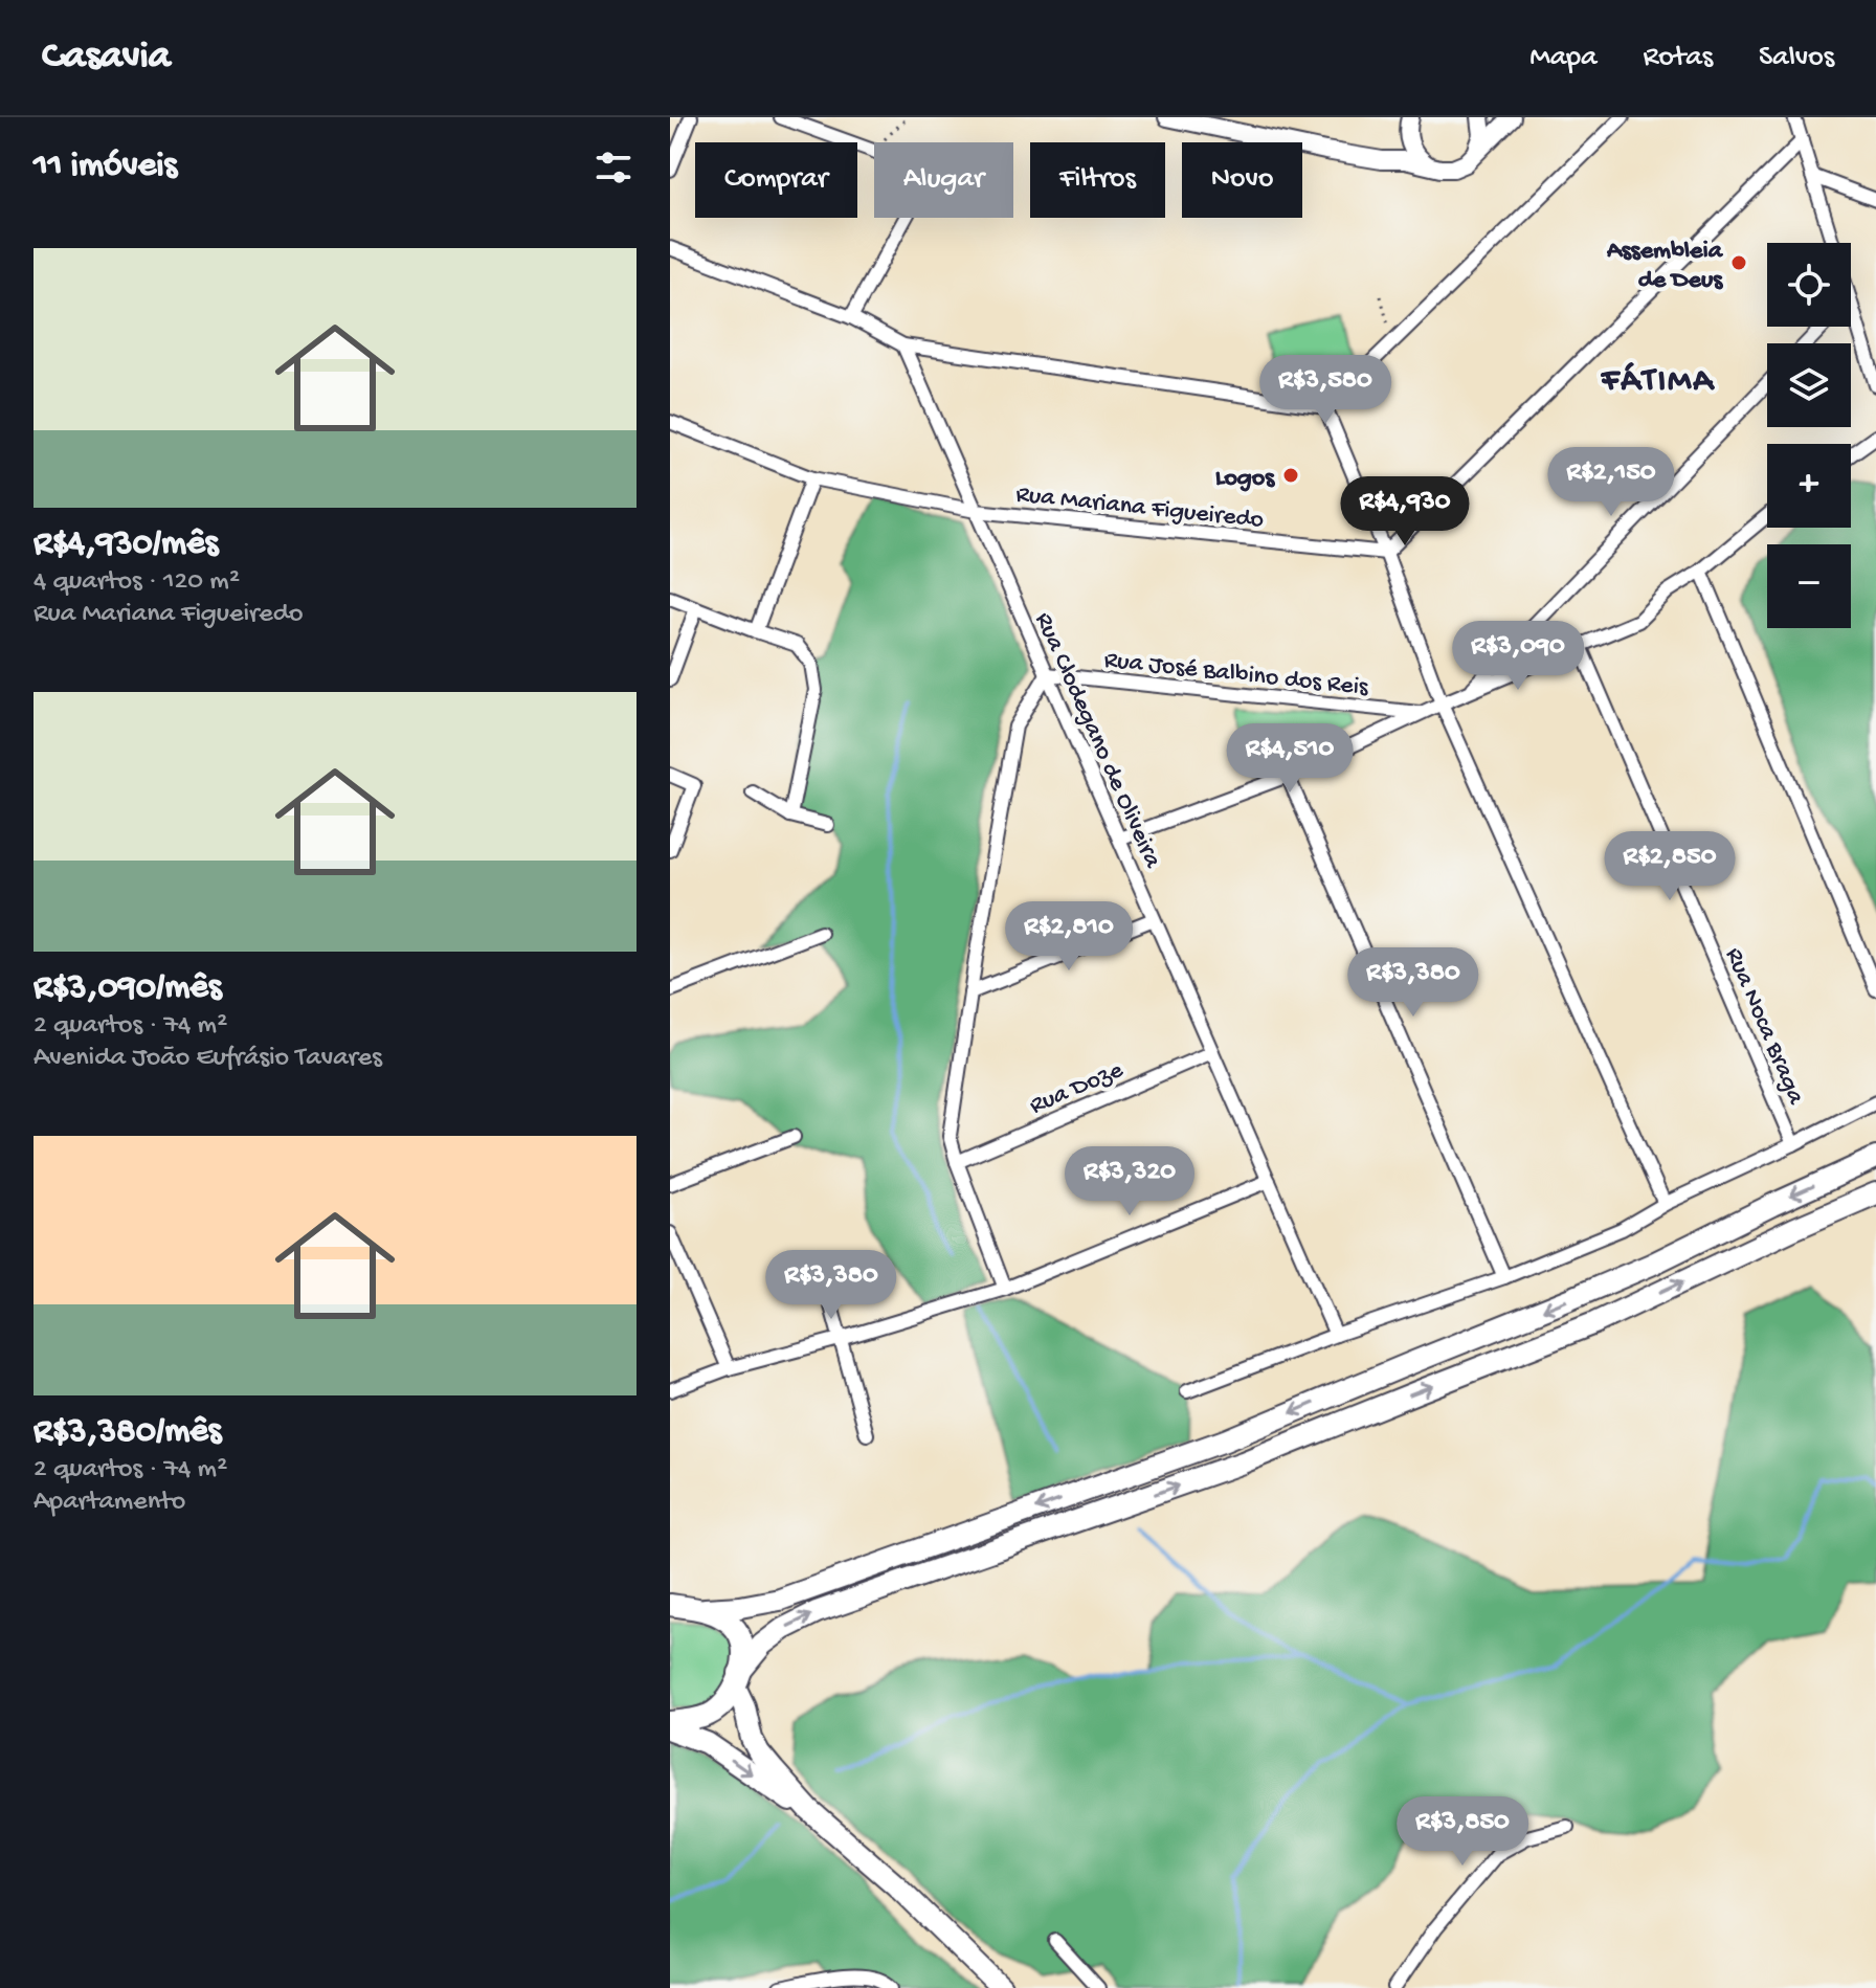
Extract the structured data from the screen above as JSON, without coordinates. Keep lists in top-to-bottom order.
{
  "streets": {
    "street": [
      "Rua Mariana Figueiredo",
      "Rua José Balbino dos Reis",
      "Rua Clodegano de Oliveira",
      "Rua Noca Braga",
      "Rua Doze"
    ]
  },
  "crossings": [
    ["Rua Mariana Figueiredo", "Rua Clodegano de Oliveira"],
    ["Rua José Balbino dos Reis", "Rua Clodegano de Oliveira"],
    ["Rua Clodegano de Oliveira", "Rua Doze"]
  ],
  "districts": ["FÁTIMA"],
  "places": ["Assembleia de Deus", "Logos"],
  "page": {
    "header": "Casavia",
    "nav": ["Mapa", "Rotas", "Salvos"],
    "heading": "11 imóveis",
    "chip": [
      "Comprar",
      "Alugar",
      "Filtros",
      "Novo"
    ],
    "list": [
      {
        "name": "R$4,930/mês",
        "note": "4 quartos · 120 m² · Rua Mariana Figueiredo"
      },
      {
        "name": "R$3,090/mês",
        "note": "2 quartos · 74 m² · Avenida João Eufrásio Tavares"
      },
      {
        "name": "R$3,380/mês",
        "note": "2 quartos · 74 m² · Apartamento"
      }
    ],
    "map_buttons": ["+", "−"],
    "price": [
      "R$3,580",
      "R$2,150",
      "R$4,930",
      "R$3,090",
      "R$4,510",
      "R$2,850",
      "R$2,810",
      "R$3,380",
      "R$3,320",
      "R$3,380",
      "R$3,850"
    ]
  }
}
